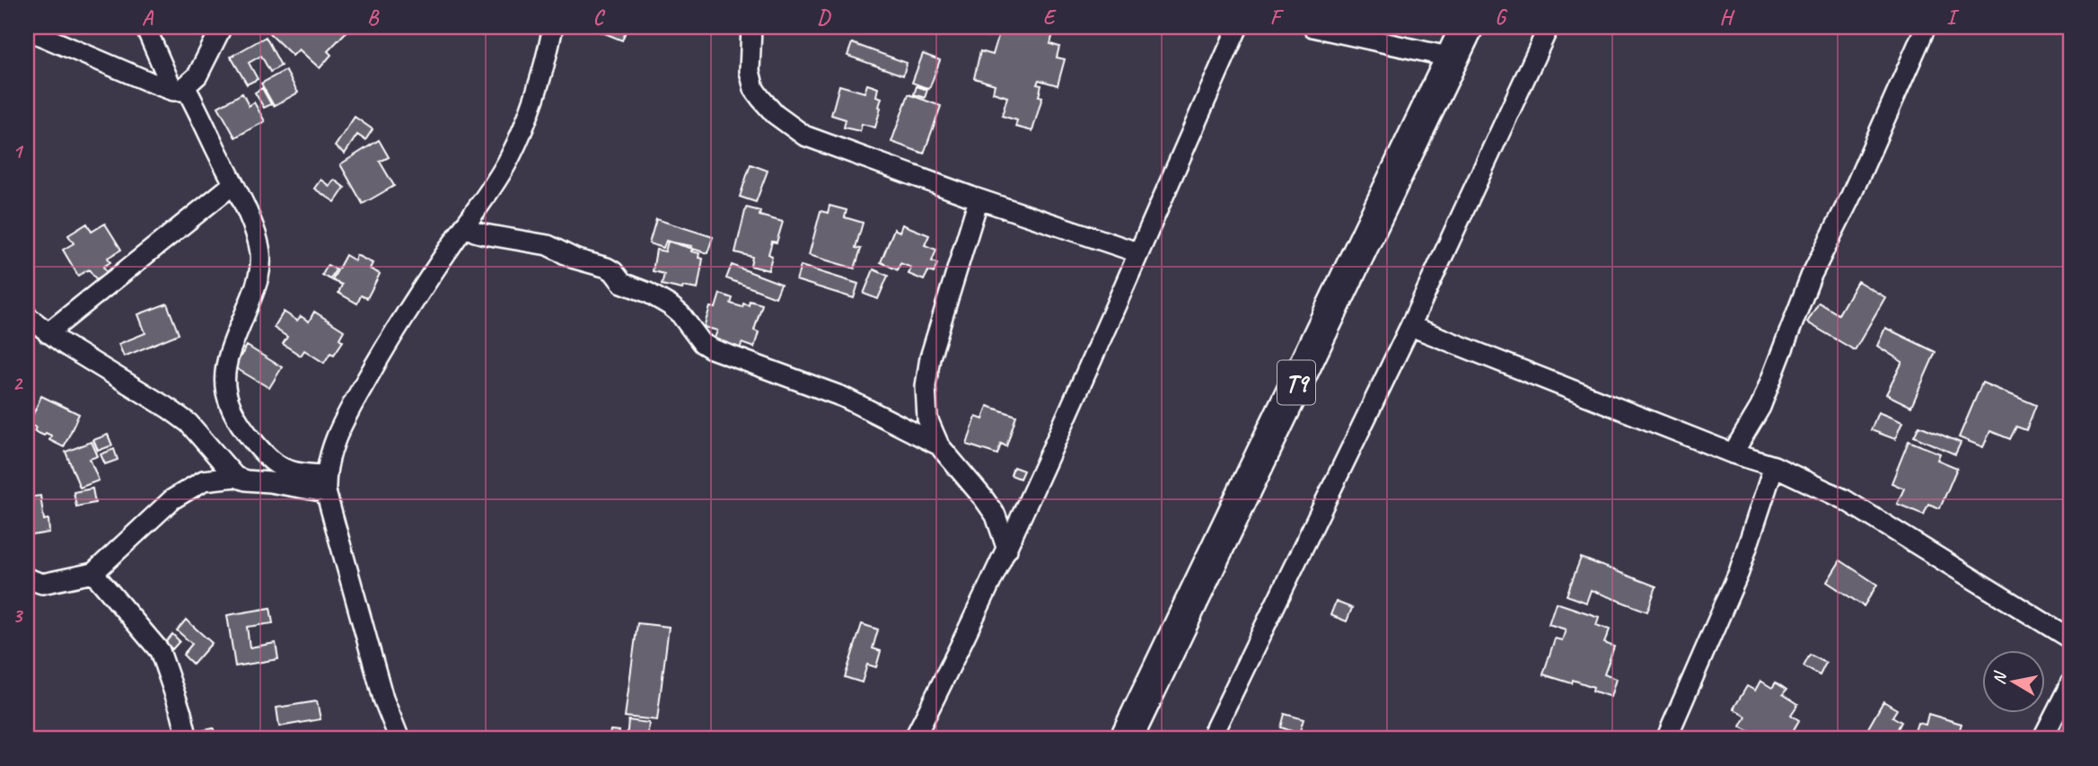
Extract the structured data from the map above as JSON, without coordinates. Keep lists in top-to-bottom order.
{
  "streets": {
    "highway": ["T9"]
  },
  "north": "left",
  "grid": {
    "columns": [
      "A",
      "B",
      "C",
      "D",
      "E",
      "F",
      "G",
      "H",
      "I"
    ],
    "rows": ["1", "2", "3"]
  }
}
